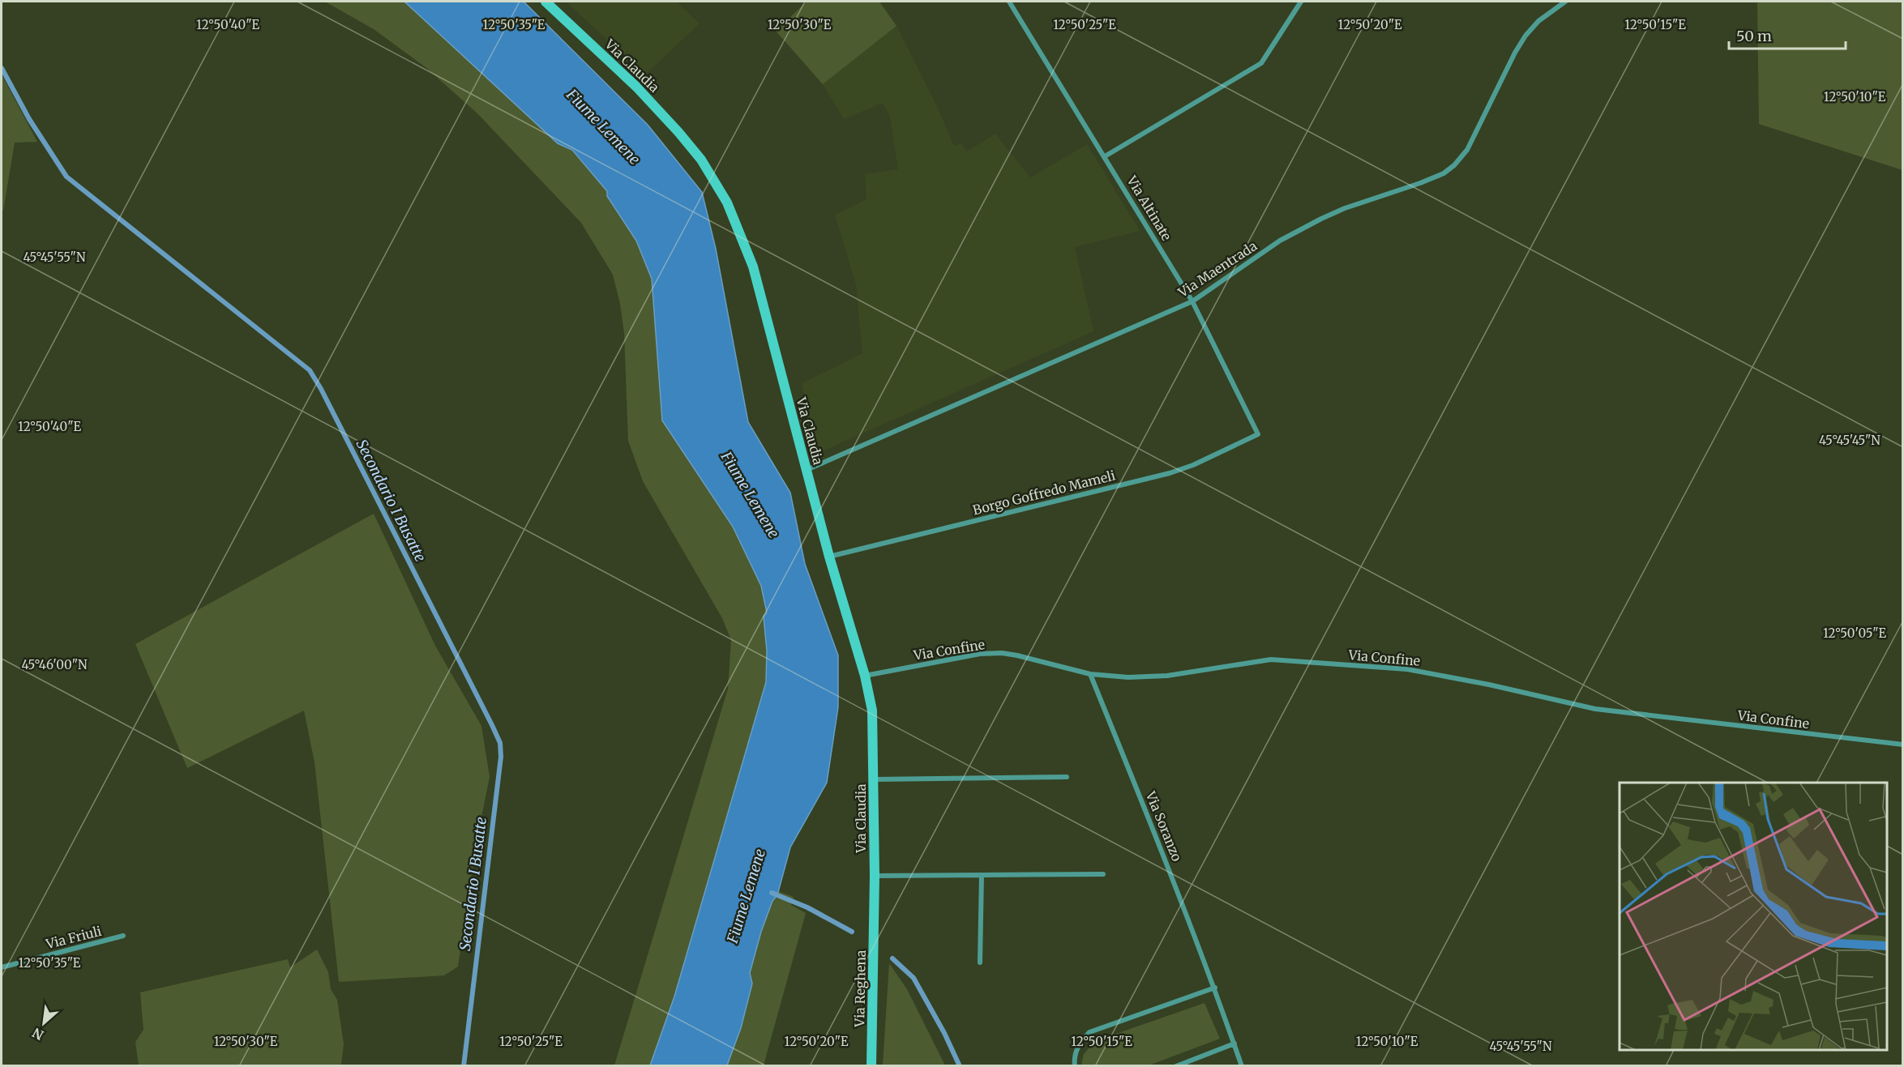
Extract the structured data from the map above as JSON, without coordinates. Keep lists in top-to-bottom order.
{
  "streets": {
    "street": [
      "Via Claudia",
      "Via Altinate",
      "Via Maentrada",
      "Borgo Goffredo Mameli",
      "Via Confine",
      "Via Soranzo",
      "Via Friuli",
      "Via Reghena"
    ]
  },
  "crossings": [
    ["Via Claudia", "Via Maentrada"],
    ["Via Claudia", "Borgo Goffredo Mameli"],
    ["Via Claudia", "Via Confine"],
    ["Via Claudia", "Via Reghena"],
    ["Via Altinate", "Via Maentrada"],
    ["Via Altinate", "Borgo Goffredo Mameli"],
    ["Via Confine", "Via Soranzo"]
  ],
  "water": ["Fiume Lemene", "Secondario I Busatte"],
  "scale_bar": "50 m",
  "north": "bottom left",
  "coordinates": [
    "12°50'40\"E",
    "12°50'35\"E",
    "12°50'30\"E",
    "12°50'25\"E",
    "12°50'20\"E",
    "12°50'15\"E",
    "12°50'10\"E",
    "45°45'55\"N",
    "45°45'45\"N",
    "12°50'05\"E",
    "45°46'00\"N"
  ]
}
